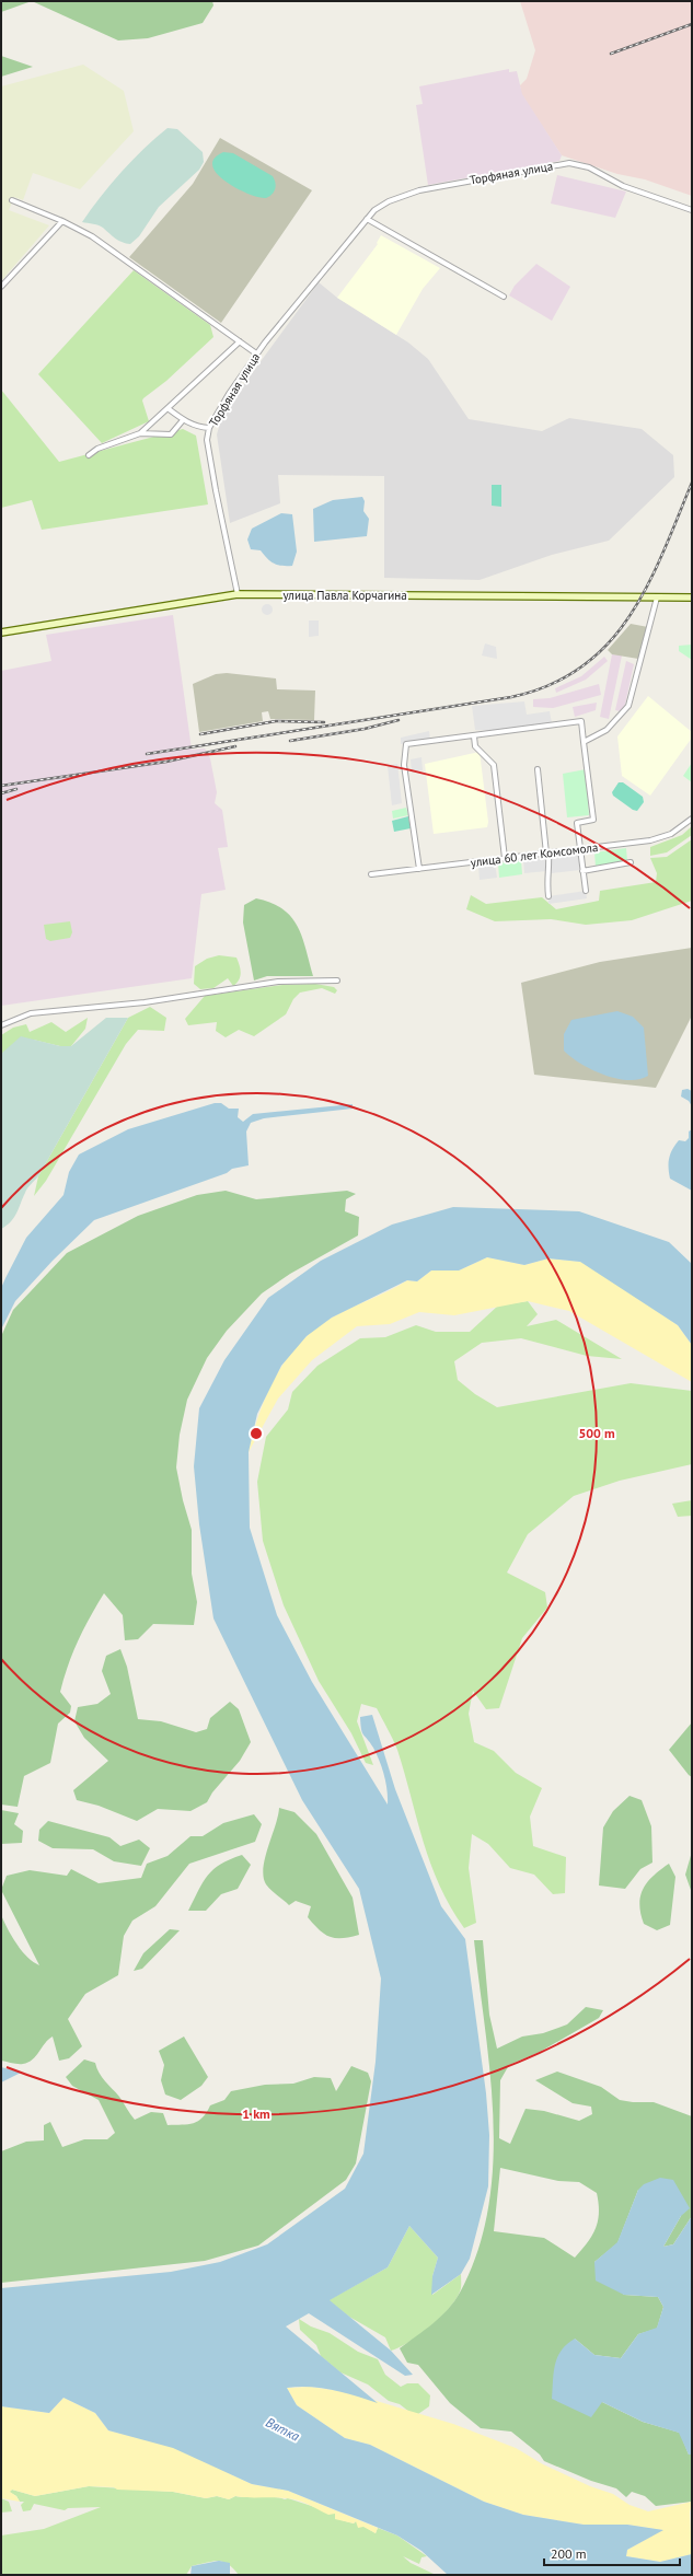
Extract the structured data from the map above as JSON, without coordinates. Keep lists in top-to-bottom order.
{
  "streets": {
    "main road": ["улица Павла Корчагина"],
    "street": ["Торфяная улица", "улица 60 лет Комсомола"]
  },
  "crossings": [
    ["Торфяная улица", "улица Павла Корчагина"]
  ],
  "water": ["Вятка"],
  "scale_bar": "200 m",
  "rings": ["500 m", "1 km"]
}
